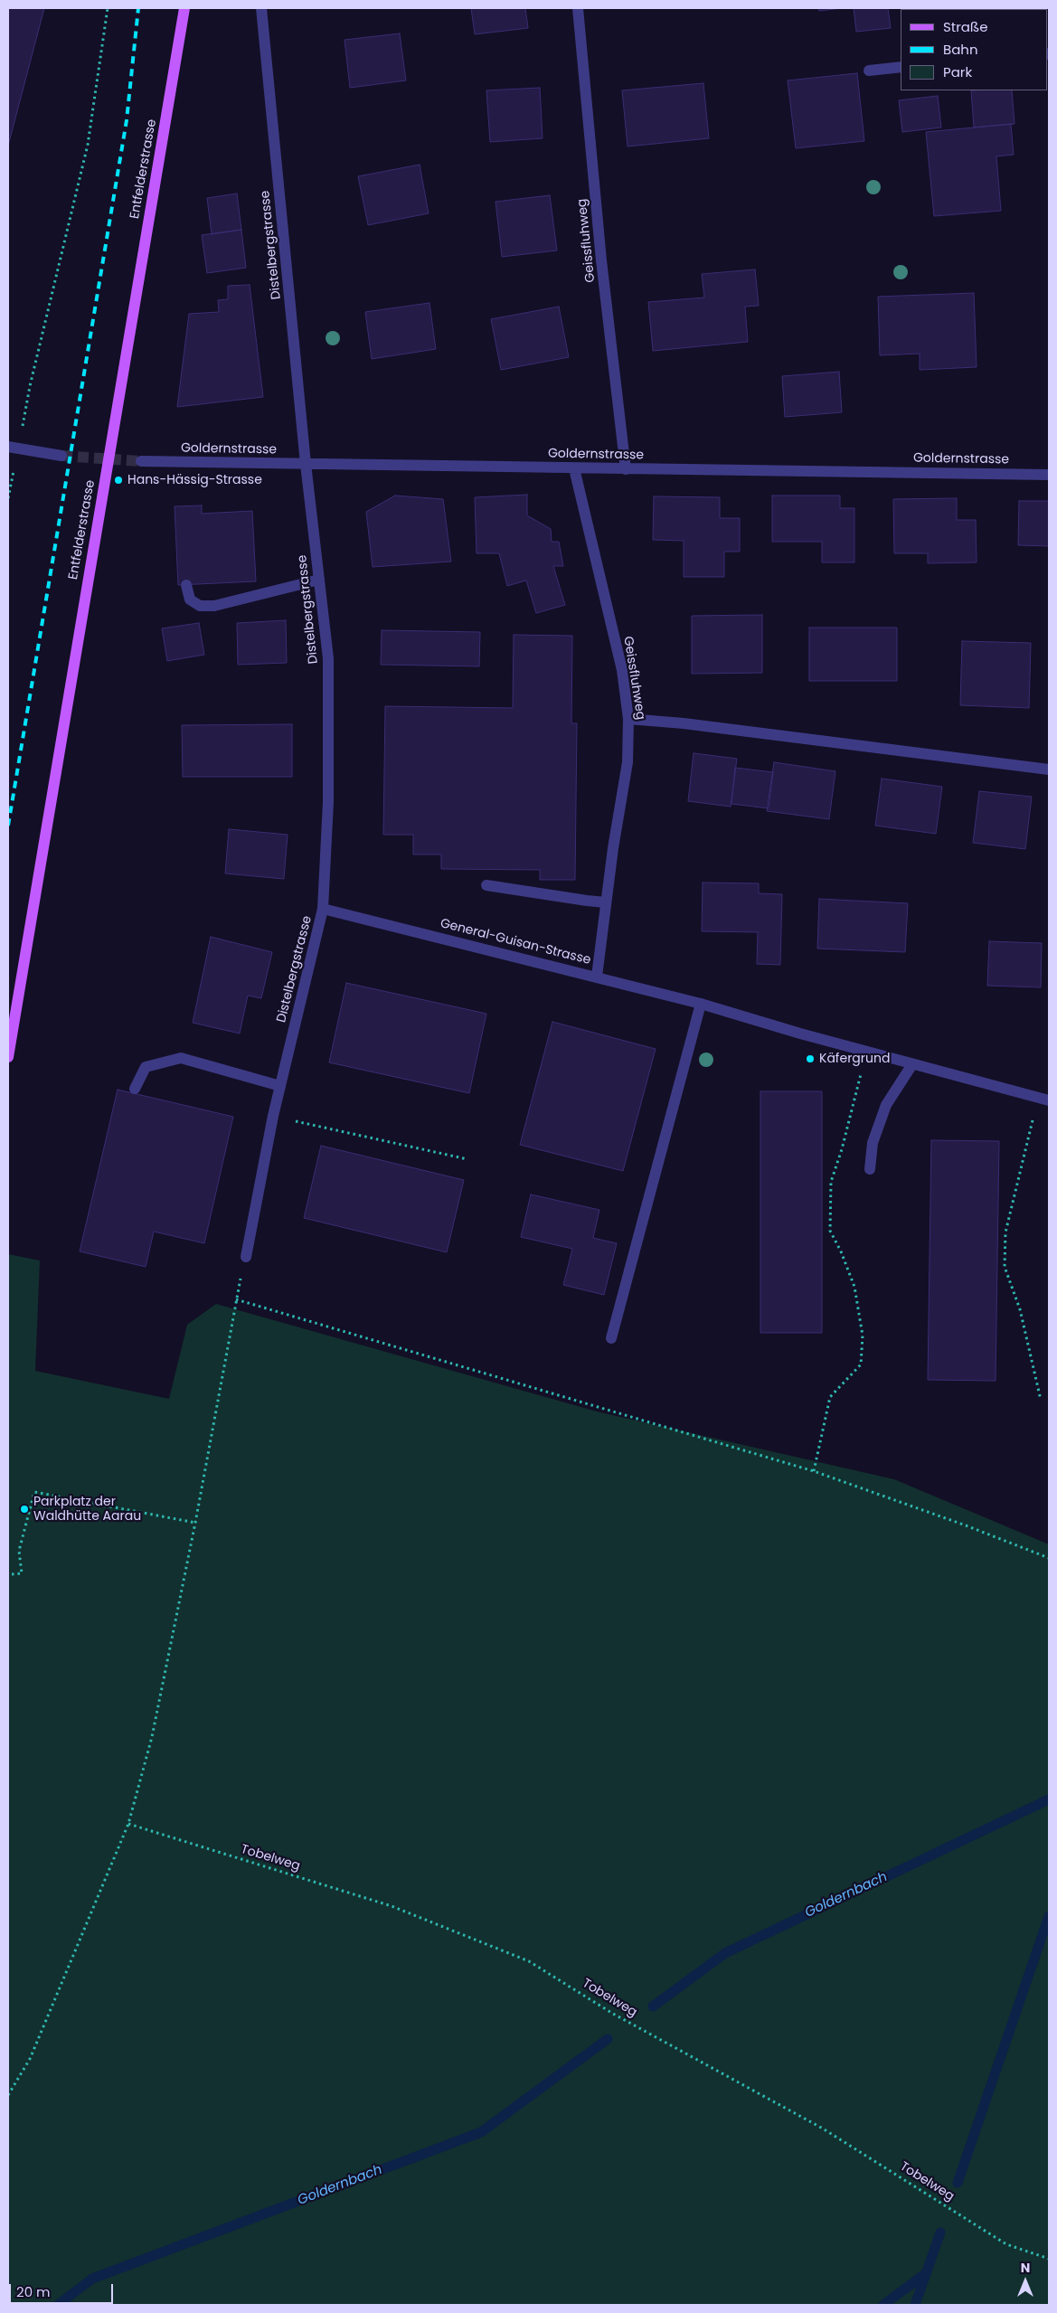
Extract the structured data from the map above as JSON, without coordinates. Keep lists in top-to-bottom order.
{
  "streets": {
    "main road": ["Entfelderstrasse"],
    "street": [
      "Geissfluhweg",
      "Distelbergstrasse",
      "Goldernstrasse",
      "General-Guisan-Strasse"
    ],
    "path": ["Tobelweg"]
  },
  "crossings": [
    ["Geissfluhweg", "Goldernstrasse"],
    ["Geissfluhweg", "General-Guisan-Strasse"],
    ["Distelbergstrasse", "Goldernstrasse"],
    ["Distelbergstrasse", "General-Guisan-Strasse"]
  ],
  "water": ["Goldernbach"],
  "places": ["Hans-Hässig-Strasse", "Käfergrund", "Parkplatz der Waldhütte Aarau"],
  "legend": ["Straße", "Bahn", "Park"],
  "scale_bar": "20 m",
  "north": "top"
}
